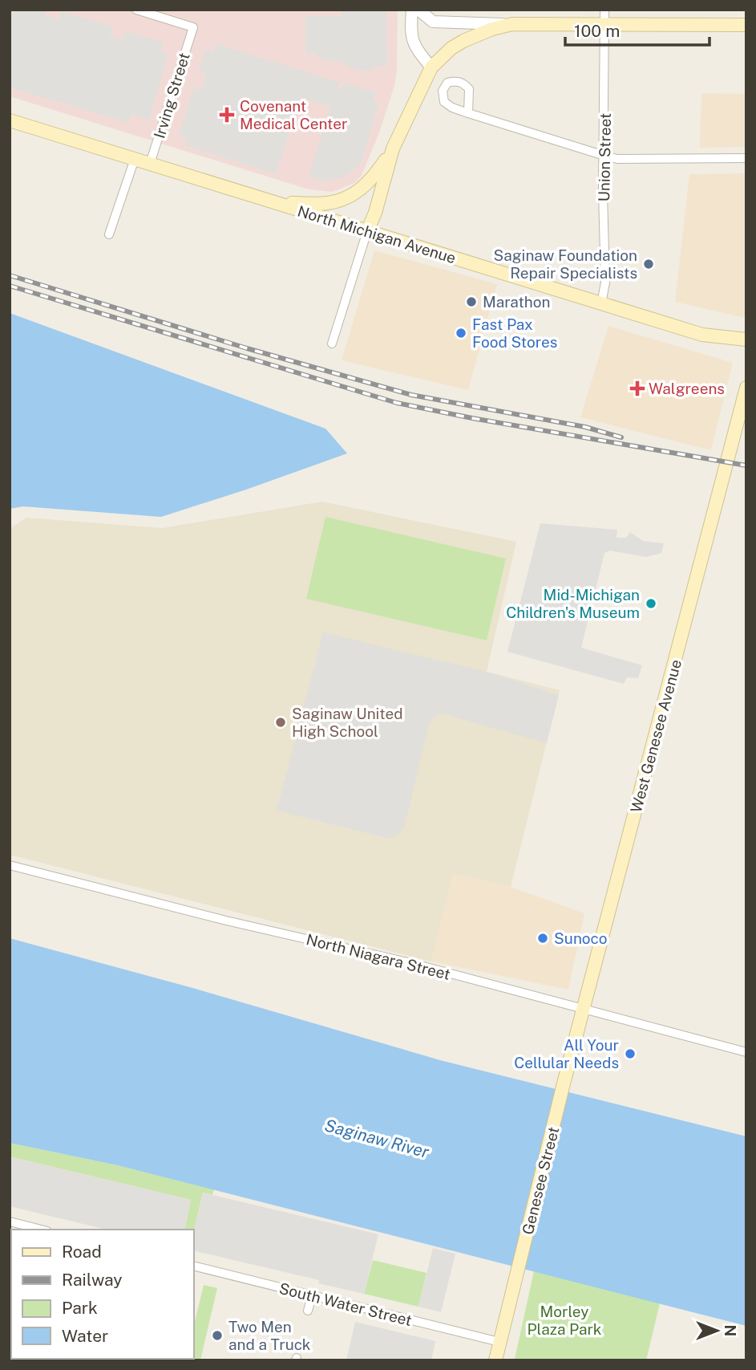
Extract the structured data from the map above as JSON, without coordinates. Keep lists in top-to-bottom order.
{
  "streets": {
    "main road": ["North Michigan Avenue", "West Genesee Avenue", "Genesee Street"],
    "street": [
      "Irving Street",
      "Union Street",
      "North Niagara Street",
      "South Water Street"
    ]
  },
  "crossings": [
    ["Irving Street", "North Michigan Avenue"],
    ["Union Street", "North Michigan Avenue"],
    ["West Genesee Avenue", "North Niagara Street"],
    ["West Genesee Avenue", "Genesee Street"],
    ["Genesee Street", "South Water Street"]
  ],
  "water": ["Saginaw River"],
  "parks": ["Morley Plaza Park"],
  "places": {
    "health": ["Covenant Medical Center", "Walgreens"],
    "other": [
      "Saginaw Foundation Repair Specialists",
      "Marathon",
      "Fast Pax Food Stores",
      "Mid-Michigan Children's Museum",
      "Saginaw United High School",
      "Sunoco",
      "All Your Cellular Needs",
      "Two Men and a Truck"
    ]
  },
  "legend": [
    "Road",
    "Railway",
    "Park",
    "Water"
  ],
  "scale_bar": "100 m",
  "north": "right"
}
